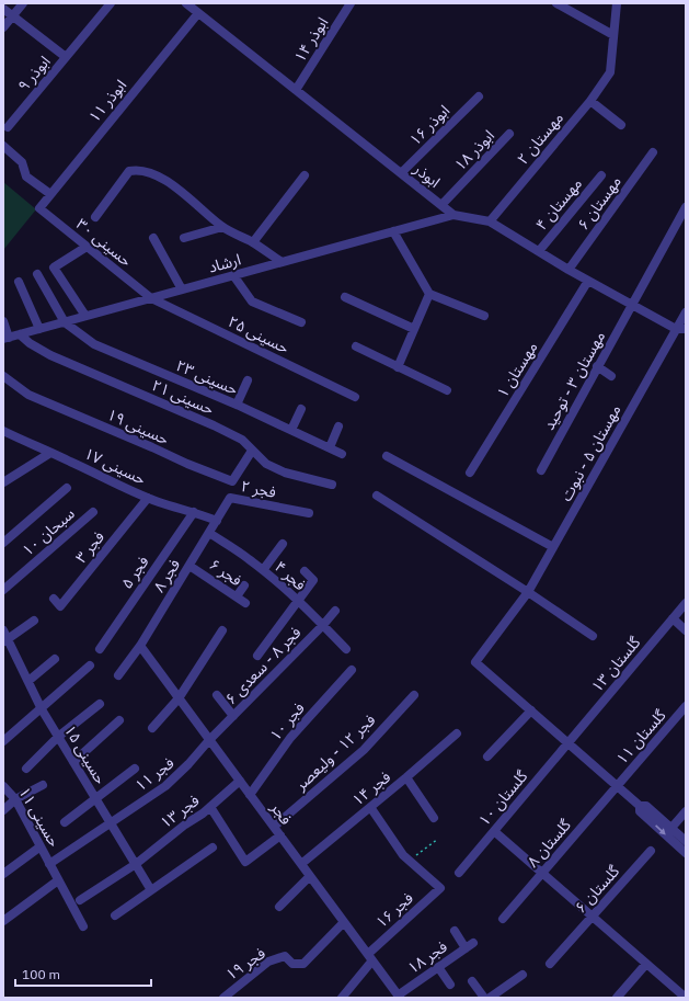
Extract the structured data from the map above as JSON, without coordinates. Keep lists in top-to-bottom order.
{
  "streets": {
    "street": [
      "ابوذر ۱۴",
      "ابوذر ۹",
      "ابوذر ۱۱",
      "ابوذر ۱۶",
      "مهستان ۲",
      "ابوذر ۱۸",
      "ابوذر",
      "مهستان ۶",
      "مهستان ۴",
      "حسینی ۳۰",
      "ارشاد",
      "حسینی ۲۵",
      "مهستان ۱",
      "حسینی ۲۳",
      "مهستان ۳ - توحید",
      "حسینی ۲۱",
      "حسینی ۱۹",
      "مهستان ۵ - نبوت",
      "حسینی ۱۷",
      "فجر ۲",
      "سبحان ۱۰",
      "فجر ۳",
      "فجر ۵",
      "فجر ۶",
      "فجر ۸",
      "فجر ۴",
      "گلستان ۱۳",
      "فجر ۸ - سعدی ۶",
      "فجر ۱۰",
      "گلستان ۱۱",
      "فجر ۱۲ - ولیعصر",
      "حسینی ۱۵",
      "فجر ۱۱",
      "فجر ۱۴",
      "گلستان ۱۰",
      "فجر ۱۳",
      "فجر",
      "حسینی ۱۱",
      "گلستان ۸",
      "گلستان ۶",
      "فجر ۱۶",
      "فجر ۱۸",
      "فجر ۱۹"
    ]
  },
  "crossings": [
    ["ابوذر ۱۴", "ابوذر"],
    ["ابوذر ۱۱", "ابوذر"],
    ["ابوذر ۱۱", "حسینی ۳۰"],
    ["ابوذر ۱۶", "ابوذر"],
    ["مهستان ۲", "ابوذر"],
    ["ابوذر ۱۸", "ابوذر"],
    ["ابوذر", "مهستان ۶"],
    ["ابوذر", "مهستان ۴"],
    ["ابوذر", "ارشاد"],
    ["ابوذر", "مهستان ۱"],
    ["ابوذر", "مهستان ۳ - توحید"],
    ["ابوذر", "مهستان ۵ - نبوت"],
    ["حسینی ۳۰", "ارشاد"],
    ["حسینی ۳۰", "حسینی ۲۵"],
    ["ارشاد", "حسینی ۲۵"],
    ["ارشاد", "حسینی ۲۳"],
    ["ارشاد", "حسینی ۲۱"],
    ["حسینی ۲۱", "حسینی ۱۹"],
    ["حسینی ۱۷", "فجر ۲"],
    ["حسینی ۱۷", "فجر ۳"],
    ["حسینی ۱۷", "فجر ۵"],
    ["حسینی ۱۷", "فجر ۸"],
    ["فجر ۲", "فجر ۸"],
    ["فجر ۶", "فجر ۸"],
    ["فجر ۸", "فجر ۴"],
    ["فجر ۸", "فجر"],
    ["فجر ۴", "فجر ۸ - سعدی ۶"],
    ["گلستان ۱۳", "گلستان ۱۰"],
    ["فجر ۸ - سعدی ۶", "فجر ۱۱"],
    ["فجر ۸ - سعدی ۶", "فجر"],
    ["فجر ۱۰", "فجر"],
    ["گلستان ۱۱", "گلستان ۸"],
    ["فجر ۱۲ - ولیعصر", "فجر"],
    ["حسینی ۱۵", "فجر ۱۱"],
    ["حسینی ۱۵", "فجر ۱۳"],
    ["فجر ۱۱", "فجر"],
    ["فجر ۱۱", "حسینی ۱۱"],
    ["فجر ۱۴", "فجر"],
    ["فجر ۱۳", "فجر"],
    ["فجر", "فجر ۱۶"],
    ["فجر", "فجر ۱۸"],
    ["فجر", "فجر ۱۹"]
  ],
  "scale_bar": "100 m"
}
